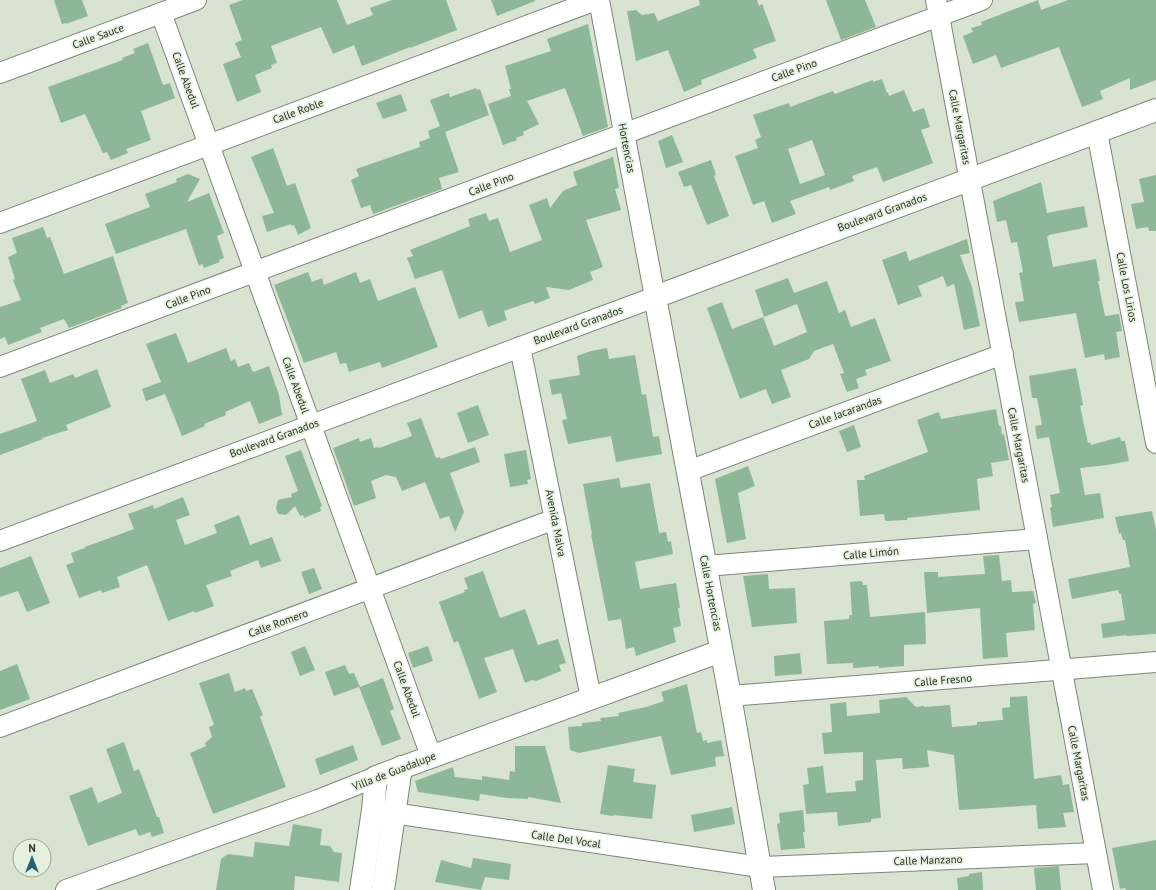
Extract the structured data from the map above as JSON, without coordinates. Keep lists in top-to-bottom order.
{
  "streets": {
    "street": [
      "Calle Sauce",
      "Calle Pino",
      "Calle Abedul",
      "Calle Roble",
      "Calle Margaritas",
      "Hortencias",
      "Boulevard Granados",
      "Calle Los Lirios",
      "Calle Jacarandas",
      "Avenida Malva",
      "Calle Limón",
      "Calle Hortencias",
      "Calle Romero",
      "Calle Fresno",
      "Villa de Guadalupe",
      "Calle Del Vocal",
      "Calle Manzano"
    ]
  },
  "crossings": [
    ["Calle Sauce", "Calle Abedul"],
    ["Calle Pino", "Calle Abedul"],
    ["Calle Pino", "Calle Margaritas"],
    ["Calle Pino", "Hortencias"],
    ["Calle Abedul", "Calle Roble"],
    ["Calle Abedul", "Boulevard Granados"],
    ["Calle Abedul", "Calle Romero"],
    ["Calle Abedul", "Villa de Guadalupe"],
    ["Calle Roble", "Hortencias"],
    ["Calle Margaritas", "Boulevard Granados"],
    ["Calle Margaritas", "Calle Jacarandas"],
    ["Calle Margaritas", "Calle Limón"],
    ["Calle Margaritas", "Calle Fresno"],
    ["Calle Margaritas", "Calle Manzano"],
    ["Hortencias", "Boulevard Granados"],
    ["Hortencias", "Calle Hortencias"],
    ["Boulevard Granados", "Calle Los Lirios"],
    ["Boulevard Granados", "Avenida Malva"],
    ["Boulevard Granados", "Calle Hortencias"],
    ["Calle Jacarandas", "Calle Hortencias"],
    ["Avenida Malva", "Calle Romero"],
    ["Avenida Malva", "Villa de Guadalupe"],
    ["Calle Limón", "Calle Hortencias"],
    ["Calle Hortencias", "Calle Fresno"],
    ["Calle Hortencias", "Villa de Guadalupe"],
    ["Calle Hortencias", "Calle Del Vocal"],
    ["Calle Hortencias", "Calle Manzano"],
    ["Calle Del Vocal", "Calle Manzano"]
  ],
  "north": "top"
}
